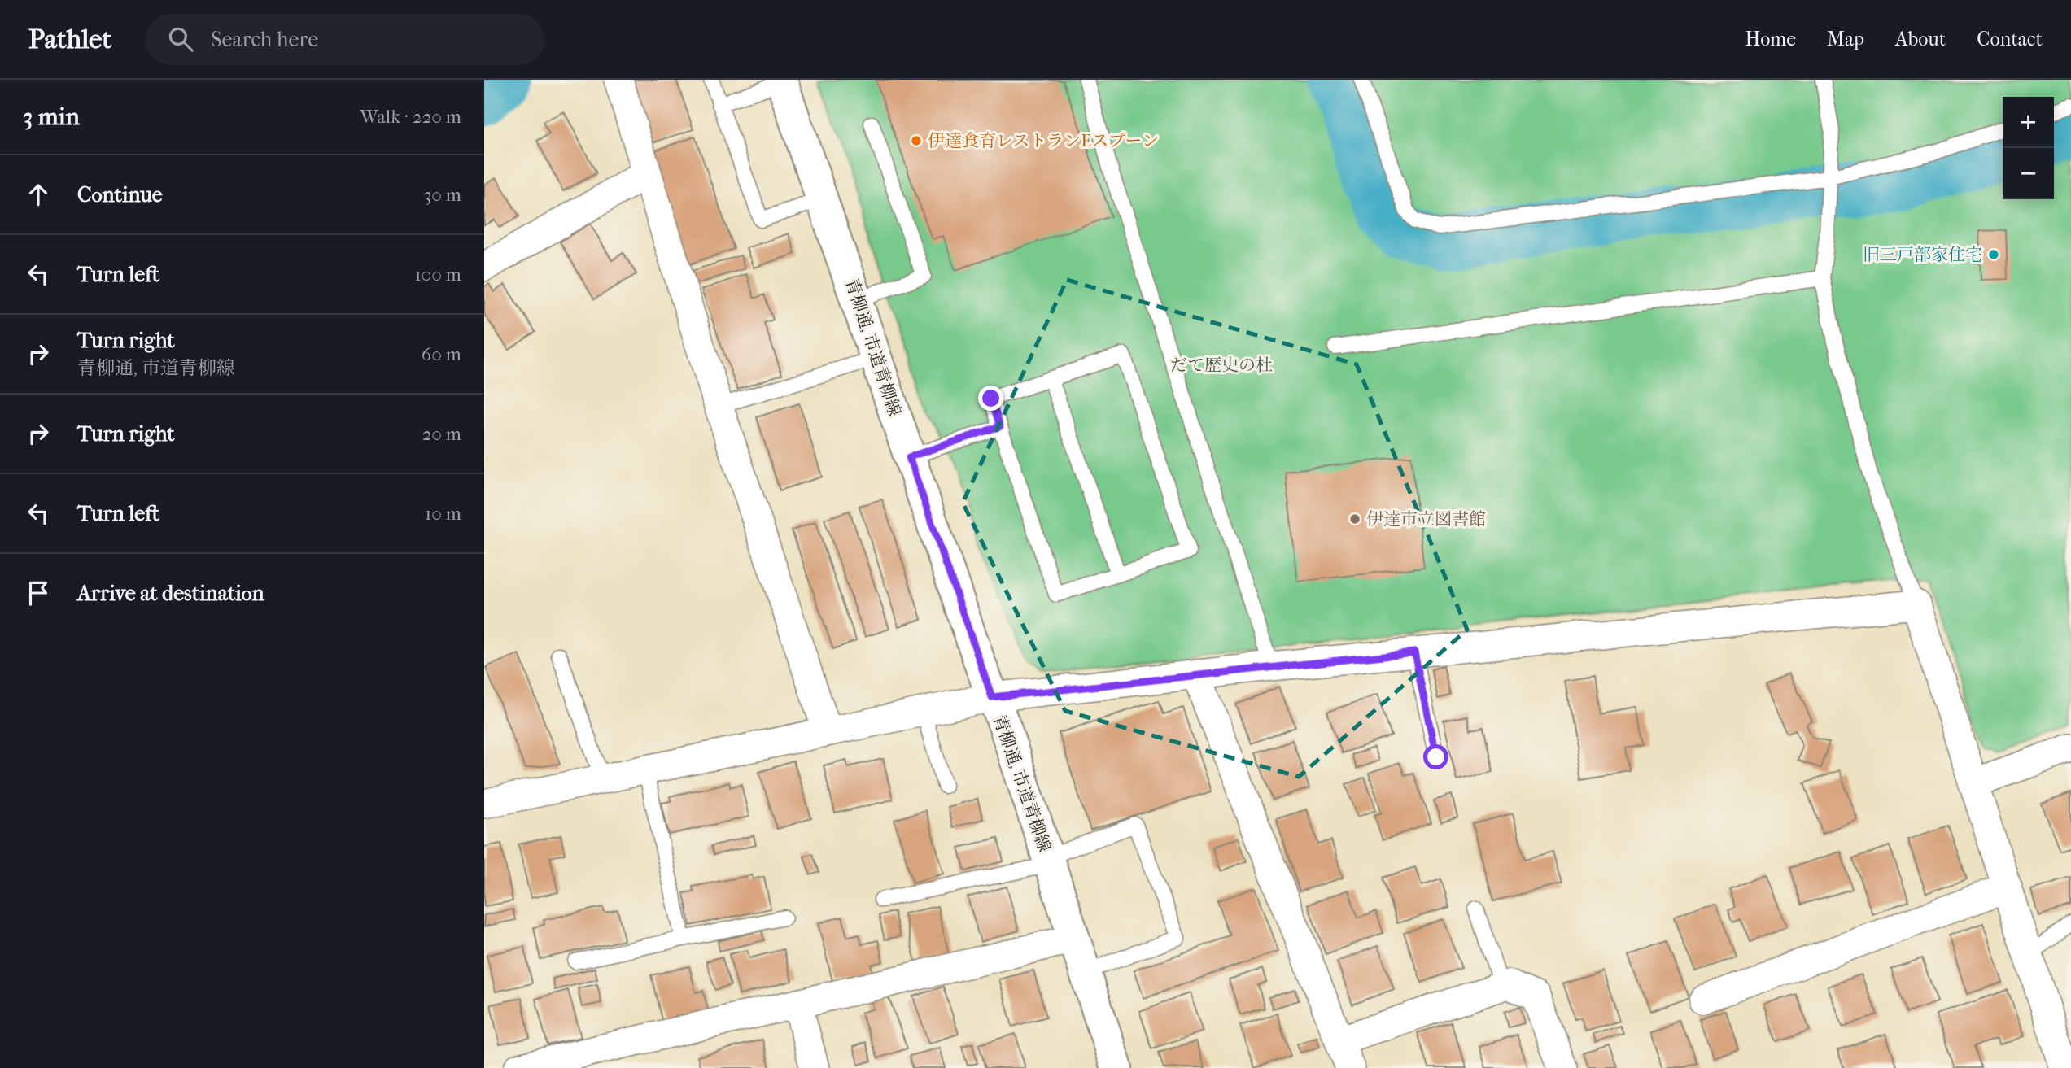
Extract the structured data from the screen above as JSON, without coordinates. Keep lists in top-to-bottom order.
{
  "streets": {
    "street": ["青柳通, 市道青柳線"]
  },
  "parks": ["だて歴史の杜"],
  "places": ["伊達食育レストランEスプーン", "旧三戸部家住宅", "伊達市立図書館"],
  "page": {
    "header": "Pathlet",
    "search": "Search here",
    "nav": [
      "Home",
      "Map",
      "About",
      "Contact"
    ],
    "heading": ["3 min", "Walk · 220 m"],
    "map_buttons": ["+", "−"],
    "list": [
      ["Continue", "30 m"],
      ["Turn left", "100 m"],
      ["Turn right", "青柳通, 市道青柳線", "60 m"],
      ["Turn right", "20 m"],
      ["Turn left", "10 m"],
      "Arrive at destination"
    ]
  }
}
